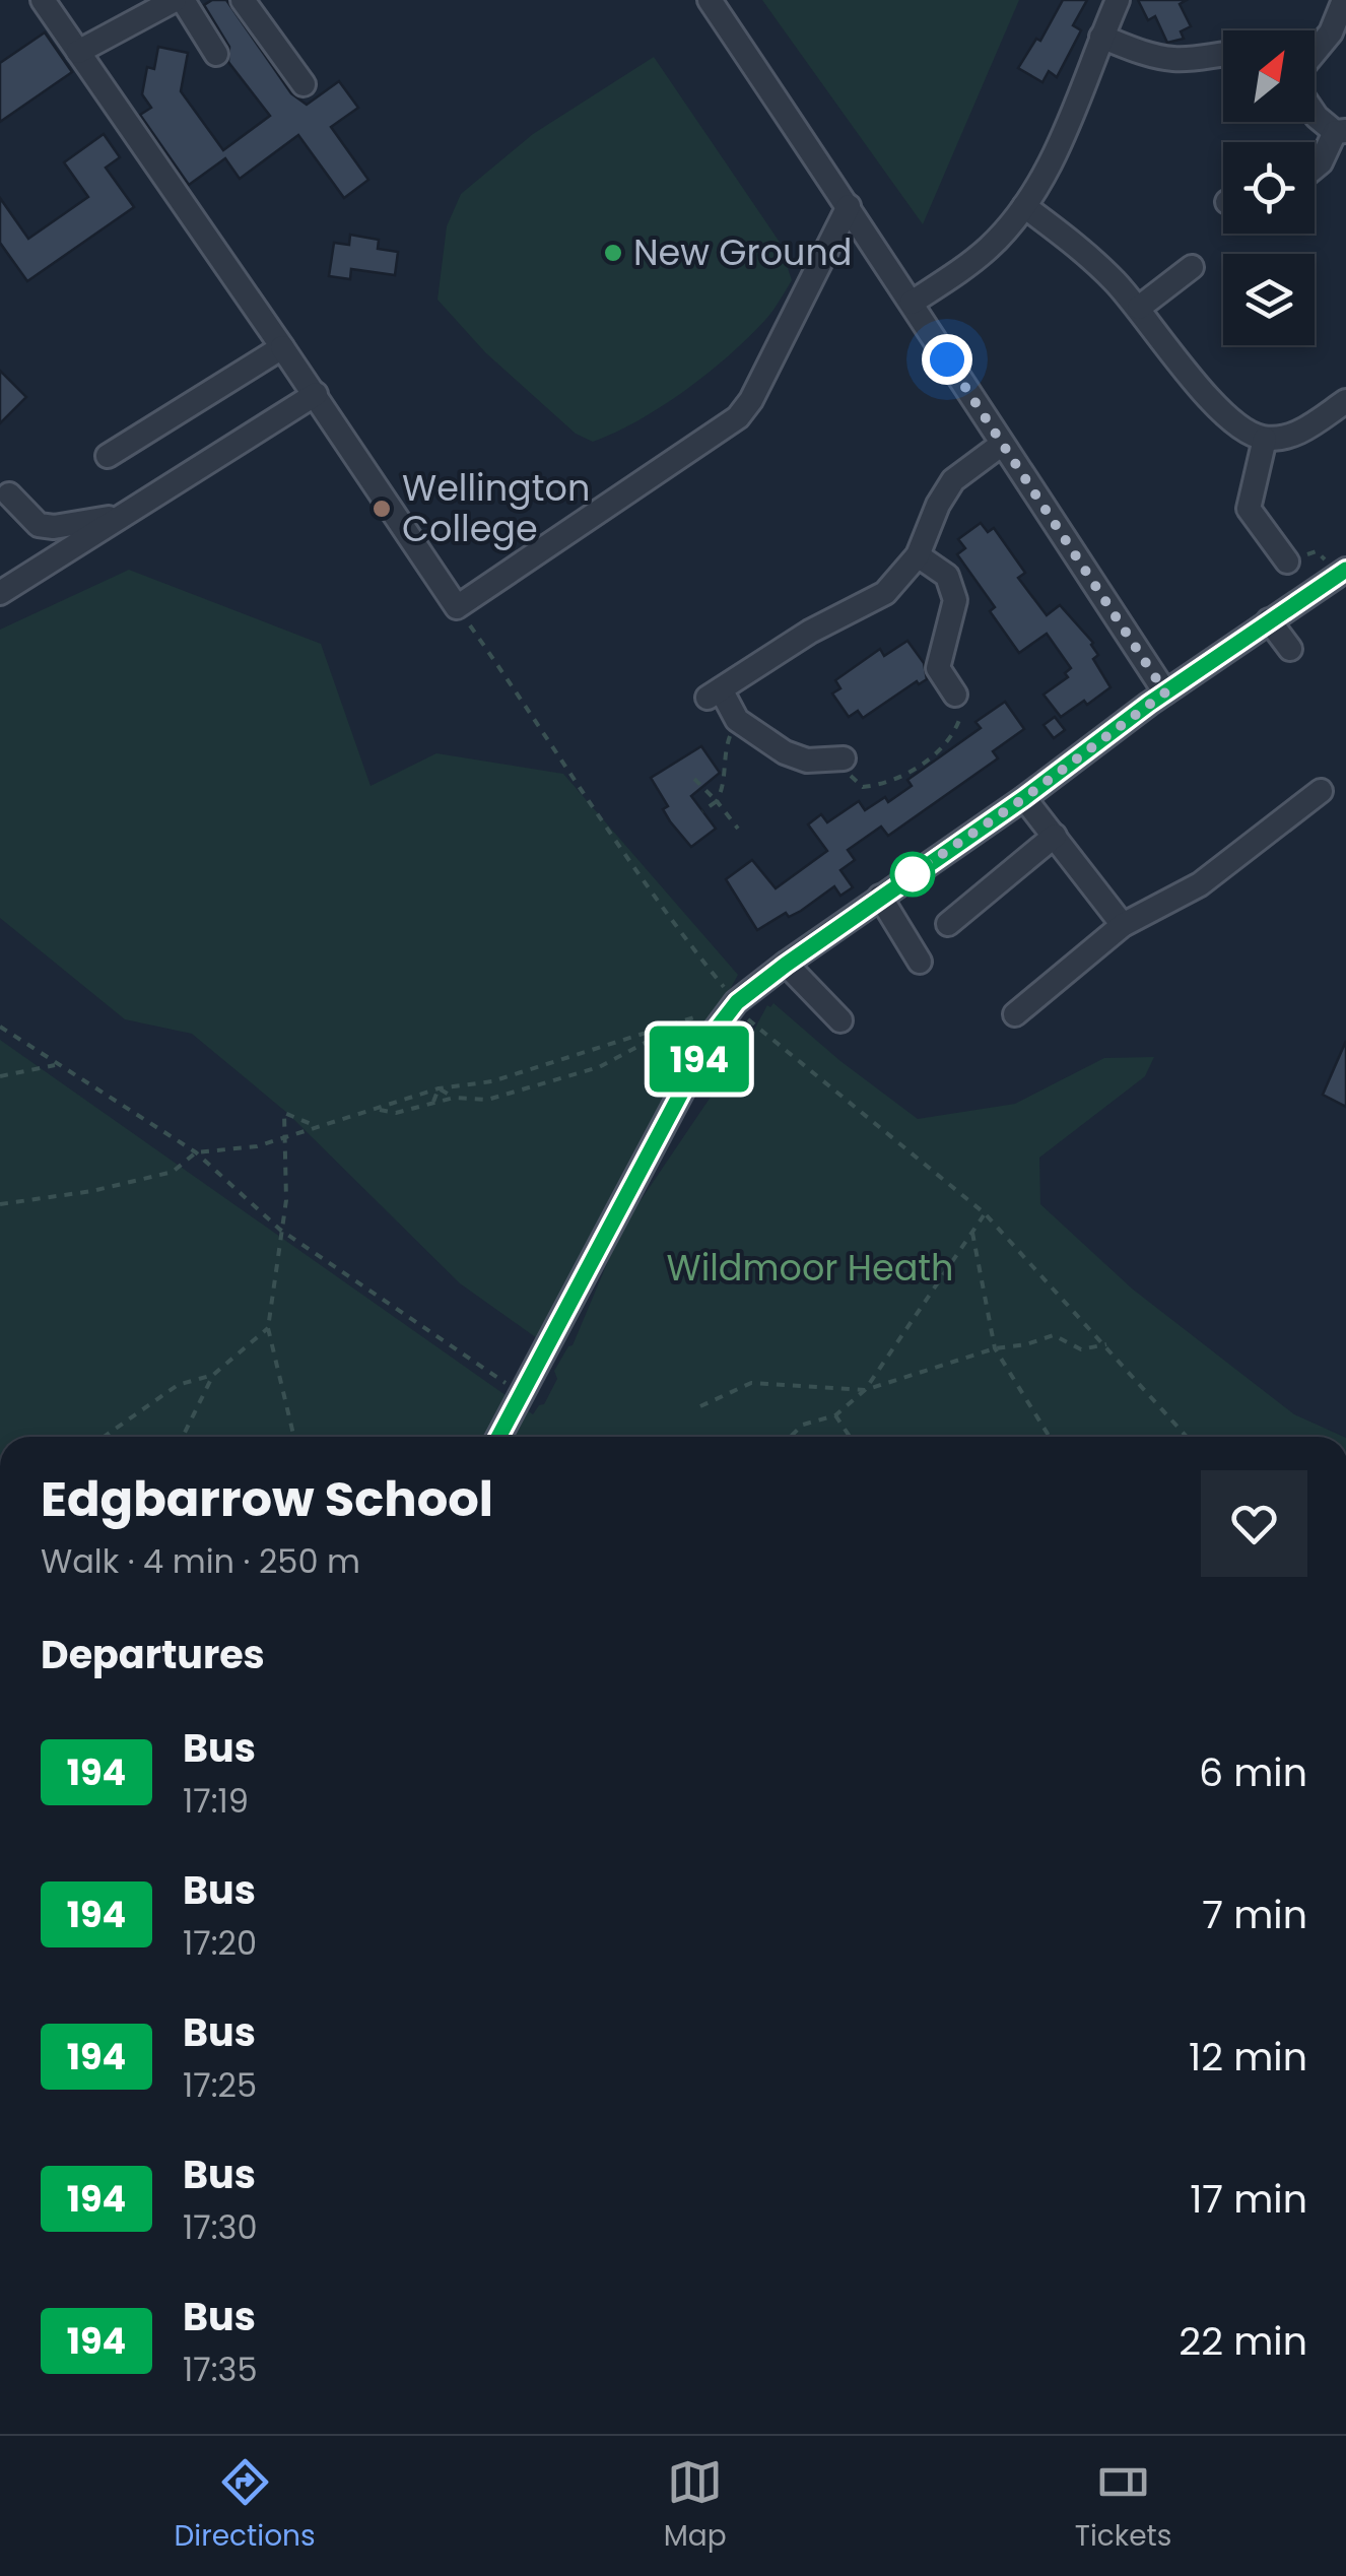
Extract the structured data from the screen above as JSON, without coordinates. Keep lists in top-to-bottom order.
{
  "parks": ["Wildmoor Heath"],
  "places": ["New Ground", "Wellington College"],
  "lines": ["bus line 194"],
  "north": "top right",
  "page": {
    "on_map": "194",
    "heading": [
      ["Edgbarrow School", "Walk · 4 min · 250 m"],
      "Departures"
    ],
    "list": [
      {
        "mark": "194",
        "name": "Bus",
        "note": "17:19",
        "value": "6 min"
      },
      {
        "mark": "194",
        "name": "Bus",
        "note": "17:20",
        "value": "7 min"
      },
      {
        "mark": "194",
        "name": "Bus",
        "note": "17:25",
        "value": "12 min"
      },
      {
        "mark": "194",
        "name": "Bus",
        "note": "17:30",
        "value": "17 min"
      },
      {
        "mark": "194",
        "name": "Bus",
        "note": "17:35",
        "value": "22 min"
      }
    ],
    "tabs": ["Directions", "Map", "Tickets"]
  }
}
